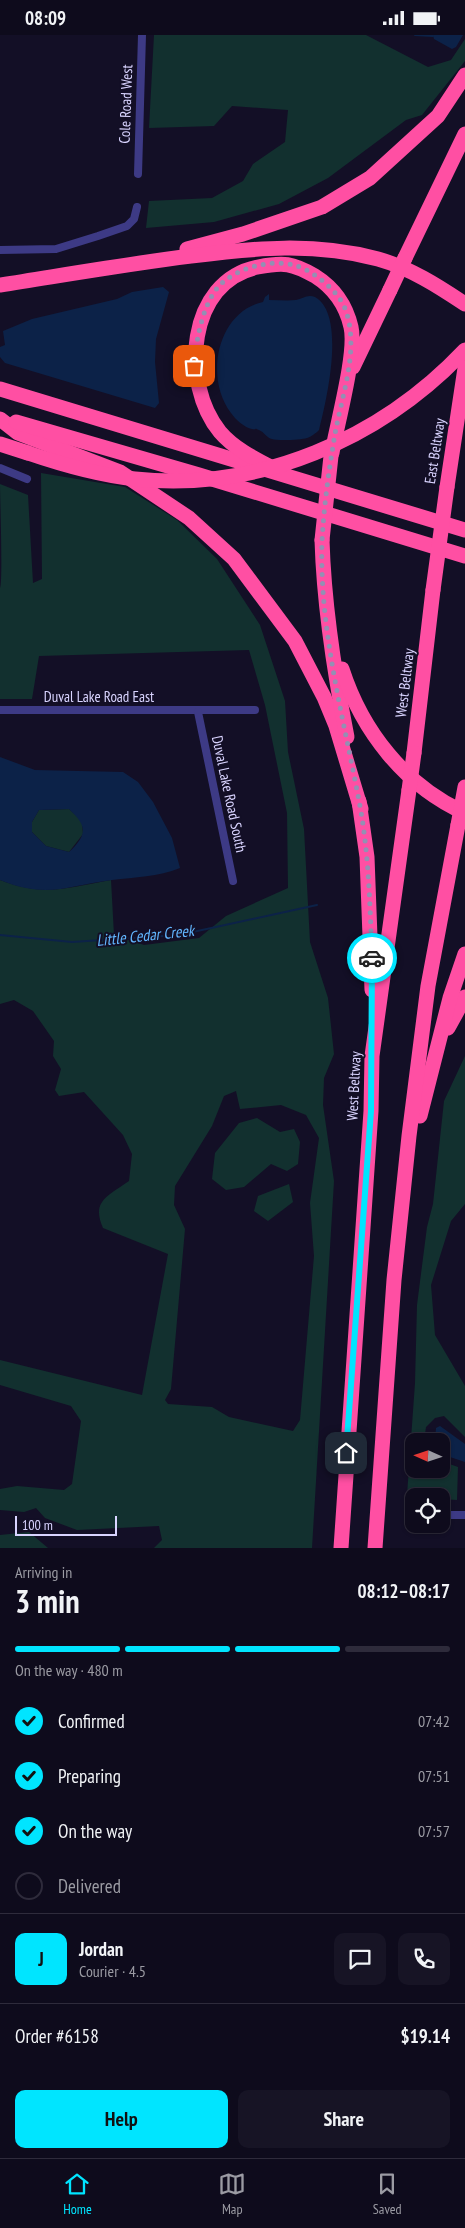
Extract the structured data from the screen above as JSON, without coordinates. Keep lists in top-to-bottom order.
{
  "streets": {
    "highway": ["East Beltway", "West Beltway"],
    "street": ["Cole Road West", "Duval Lake Road East", "Duval Lake Road South"]
  },
  "crossings": [
    ["East Beltway", "West Beltway"],
    ["Duval Lake Road East", "Duval Lake Road South"]
  ],
  "water": ["Little Cedar Creek"],
  "scale_bar": "100 m",
  "north": "left",
  "page": {
    "status": "08:09",
    "scale": "100 m",
    "heading": ["3 min", "Arriving in", "08:12–08:17"],
    "panel": [
      "Jordan",
      "Courier · 4.5",
      "Order #6158",
      "$19.14"
    ],
    "bar": "On the way · 480 m",
    "list": [
      ["Confirmed", "07:42"],
      ["Preparing", "07:51"],
      ["On the way", "07:57"],
      "Delivered"
    ],
    "round": "J",
    "buttons": ["Help", "Share"],
    "tabs": ["Home", "Map", "Saved"]
  }
}
